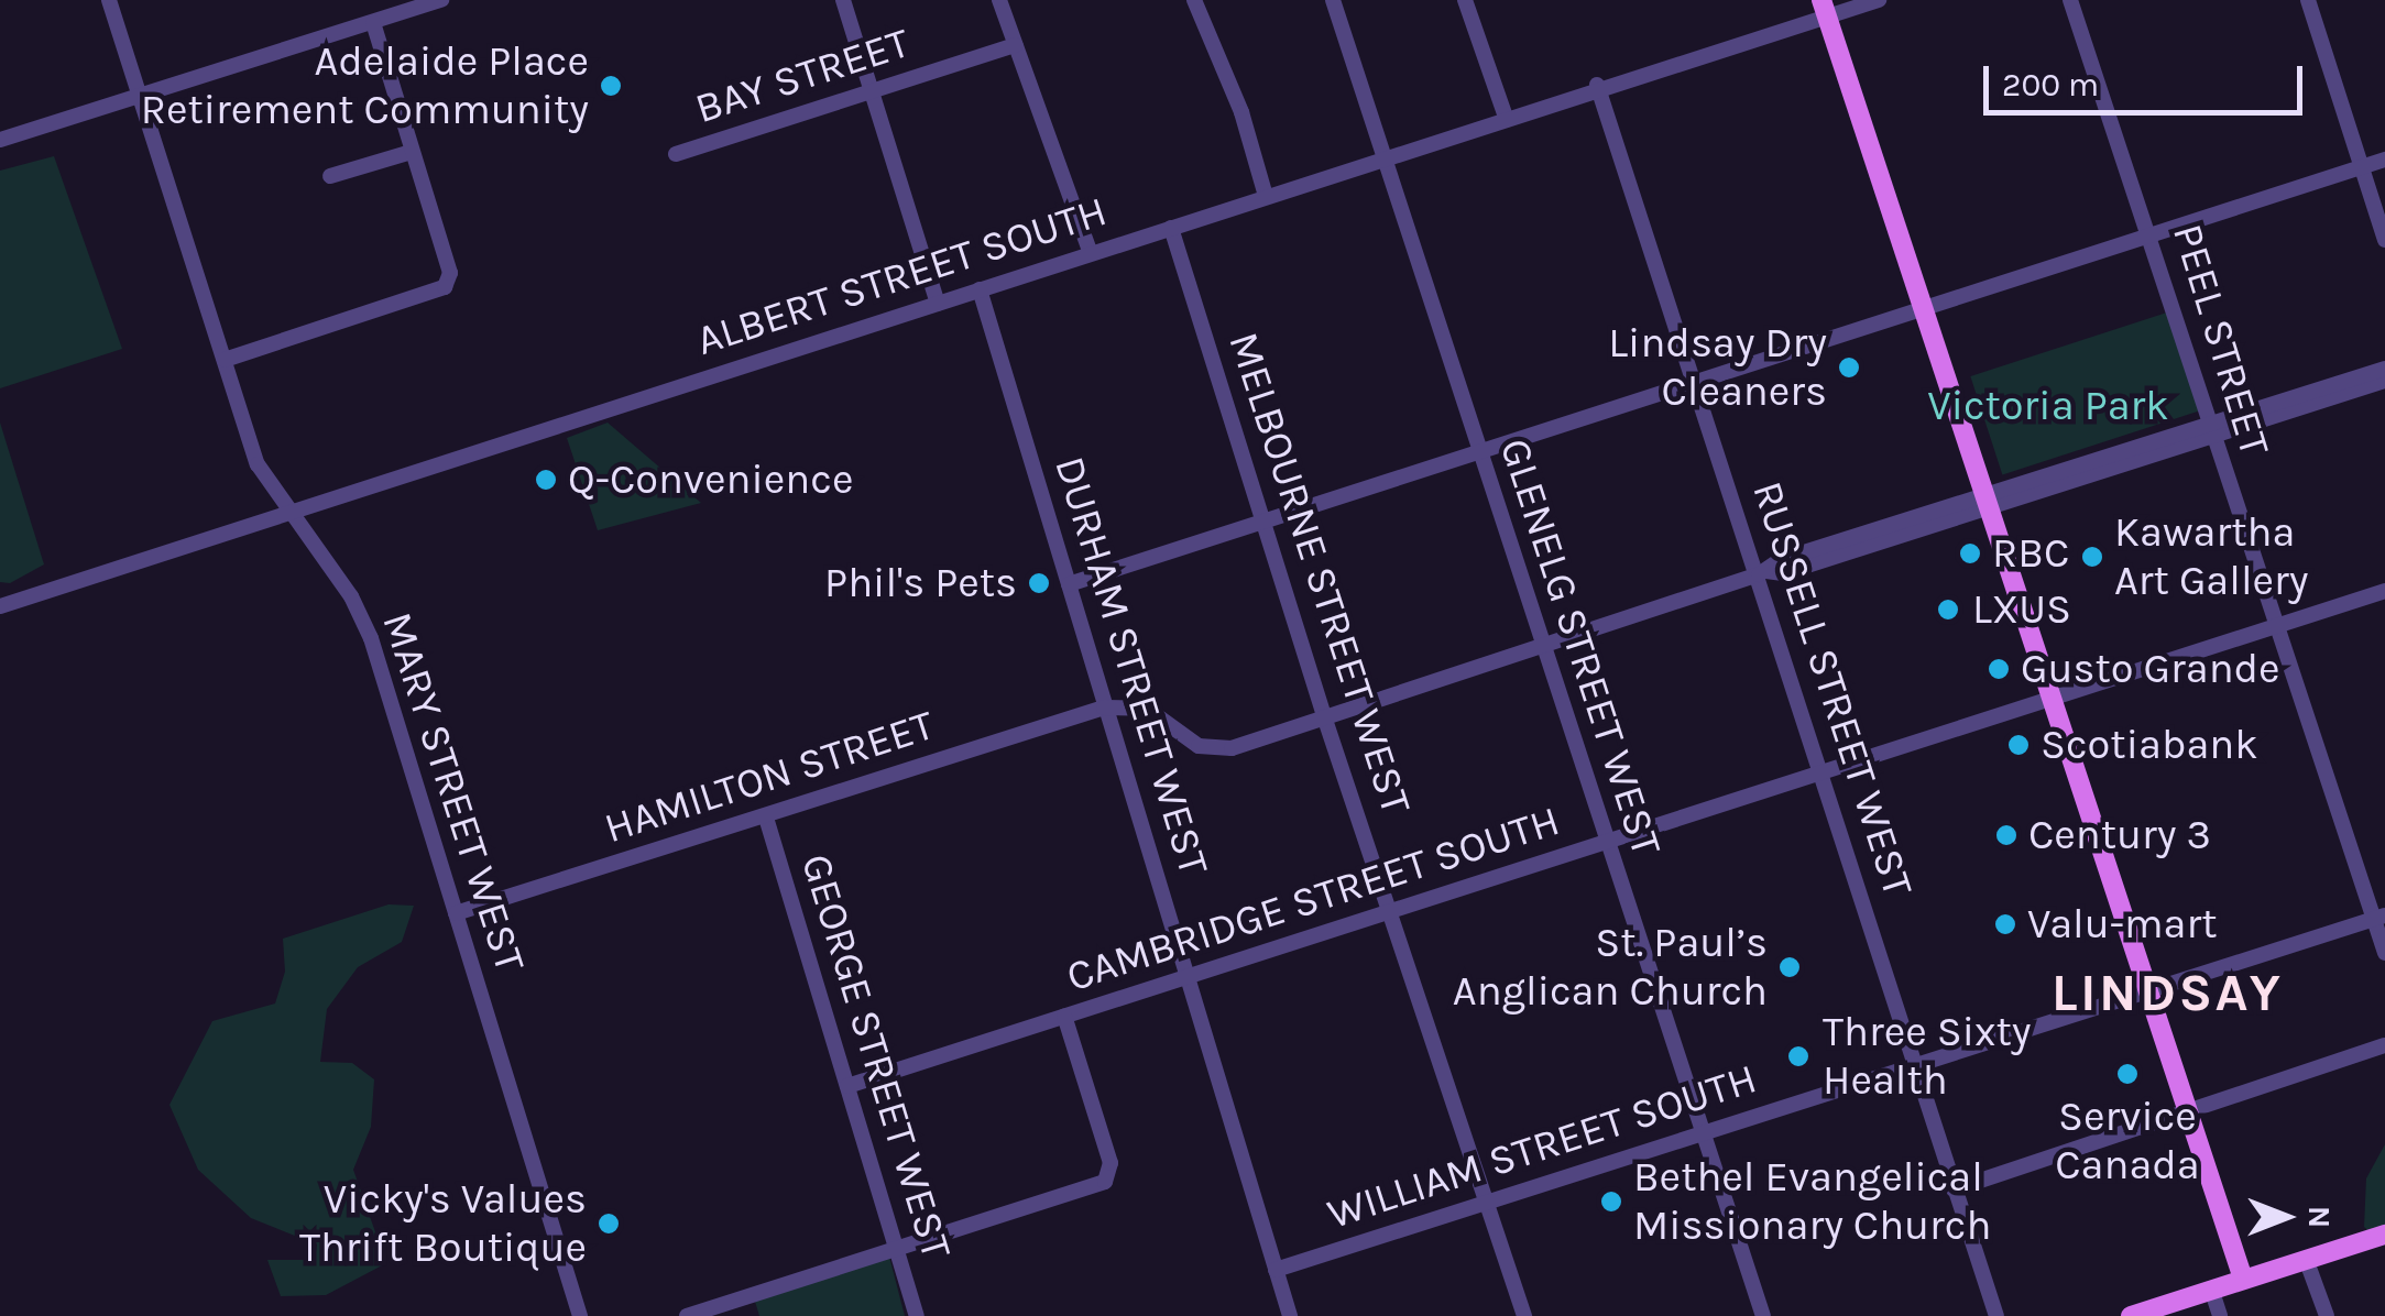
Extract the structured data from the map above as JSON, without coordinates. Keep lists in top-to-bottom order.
{
  "streets": {
    "street": [
      "BAY STREET",
      "ALBERT STREET SOUTH",
      "PEEL STREET",
      "MELBOURNE STREET WEST",
      "GLENELG STREET WEST",
      "DURHAM STREET WEST",
      "RUSSELL STREET WEST",
      "HAMILTON STREET",
      "MARY STREET WEST",
      "CAMBRIDGE STREET SOUTH",
      "GEORGE STREET WEST",
      "WILLIAM STREET SOUTH"
    ]
  },
  "crossings": [
    ["ALBERT STREET SOUTH", "MELBOURNE STREET WEST"],
    ["ALBERT STREET SOUTH", "GLENELG STREET WEST"],
    ["ALBERT STREET SOUTH", "DURHAM STREET WEST"],
    ["ALBERT STREET SOUTH", "RUSSELL STREET WEST"],
    ["ALBERT STREET SOUTH", "MARY STREET WEST"],
    ["PEEL STREET", "CAMBRIDGE STREET SOUTH"],
    ["PEEL STREET", "WILLIAM STREET SOUTH"],
    ["MELBOURNE STREET WEST", "CAMBRIDGE STREET SOUTH"],
    ["MELBOURNE STREET WEST", "WILLIAM STREET SOUTH"],
    ["GLENELG STREET WEST", "CAMBRIDGE STREET SOUTH"],
    ["GLENELG STREET WEST", "WILLIAM STREET SOUTH"],
    ["DURHAM STREET WEST", "HAMILTON STREET"],
    ["DURHAM STREET WEST", "CAMBRIDGE STREET SOUTH"],
    ["DURHAM STREET WEST", "WILLIAM STREET SOUTH"],
    ["RUSSELL STREET WEST", "CAMBRIDGE STREET SOUTH"],
    ["RUSSELL STREET WEST", "WILLIAM STREET SOUTH"],
    ["HAMILTON STREET", "MARY STREET WEST"],
    ["HAMILTON STREET", "GEORGE STREET WEST"],
    ["CAMBRIDGE STREET SOUTH", "GEORGE STREET WEST"]
  ],
  "districts": ["LINDSAY"],
  "parks": ["Victoria Park"],
  "places": [
    "Adelaide Place Retirement Community",
    "Lindsay Dry Cleaners",
    "Q-Convenience",
    "RBC",
    "Kawartha Art Gallery",
    "Phil's Pets",
    "LXUS",
    "Gusto Grande",
    "Scotiabank",
    "Century 3",
    "Valu-mart",
    "St. Paul’s Anglican Church",
    "Three Sixty Health",
    "Service Canada",
    "Bethel Evangelical Missionary Church",
    "Vicky's Values Thrift Boutique"
  ],
  "scale_bar": "200 m",
  "north": "right"
}
